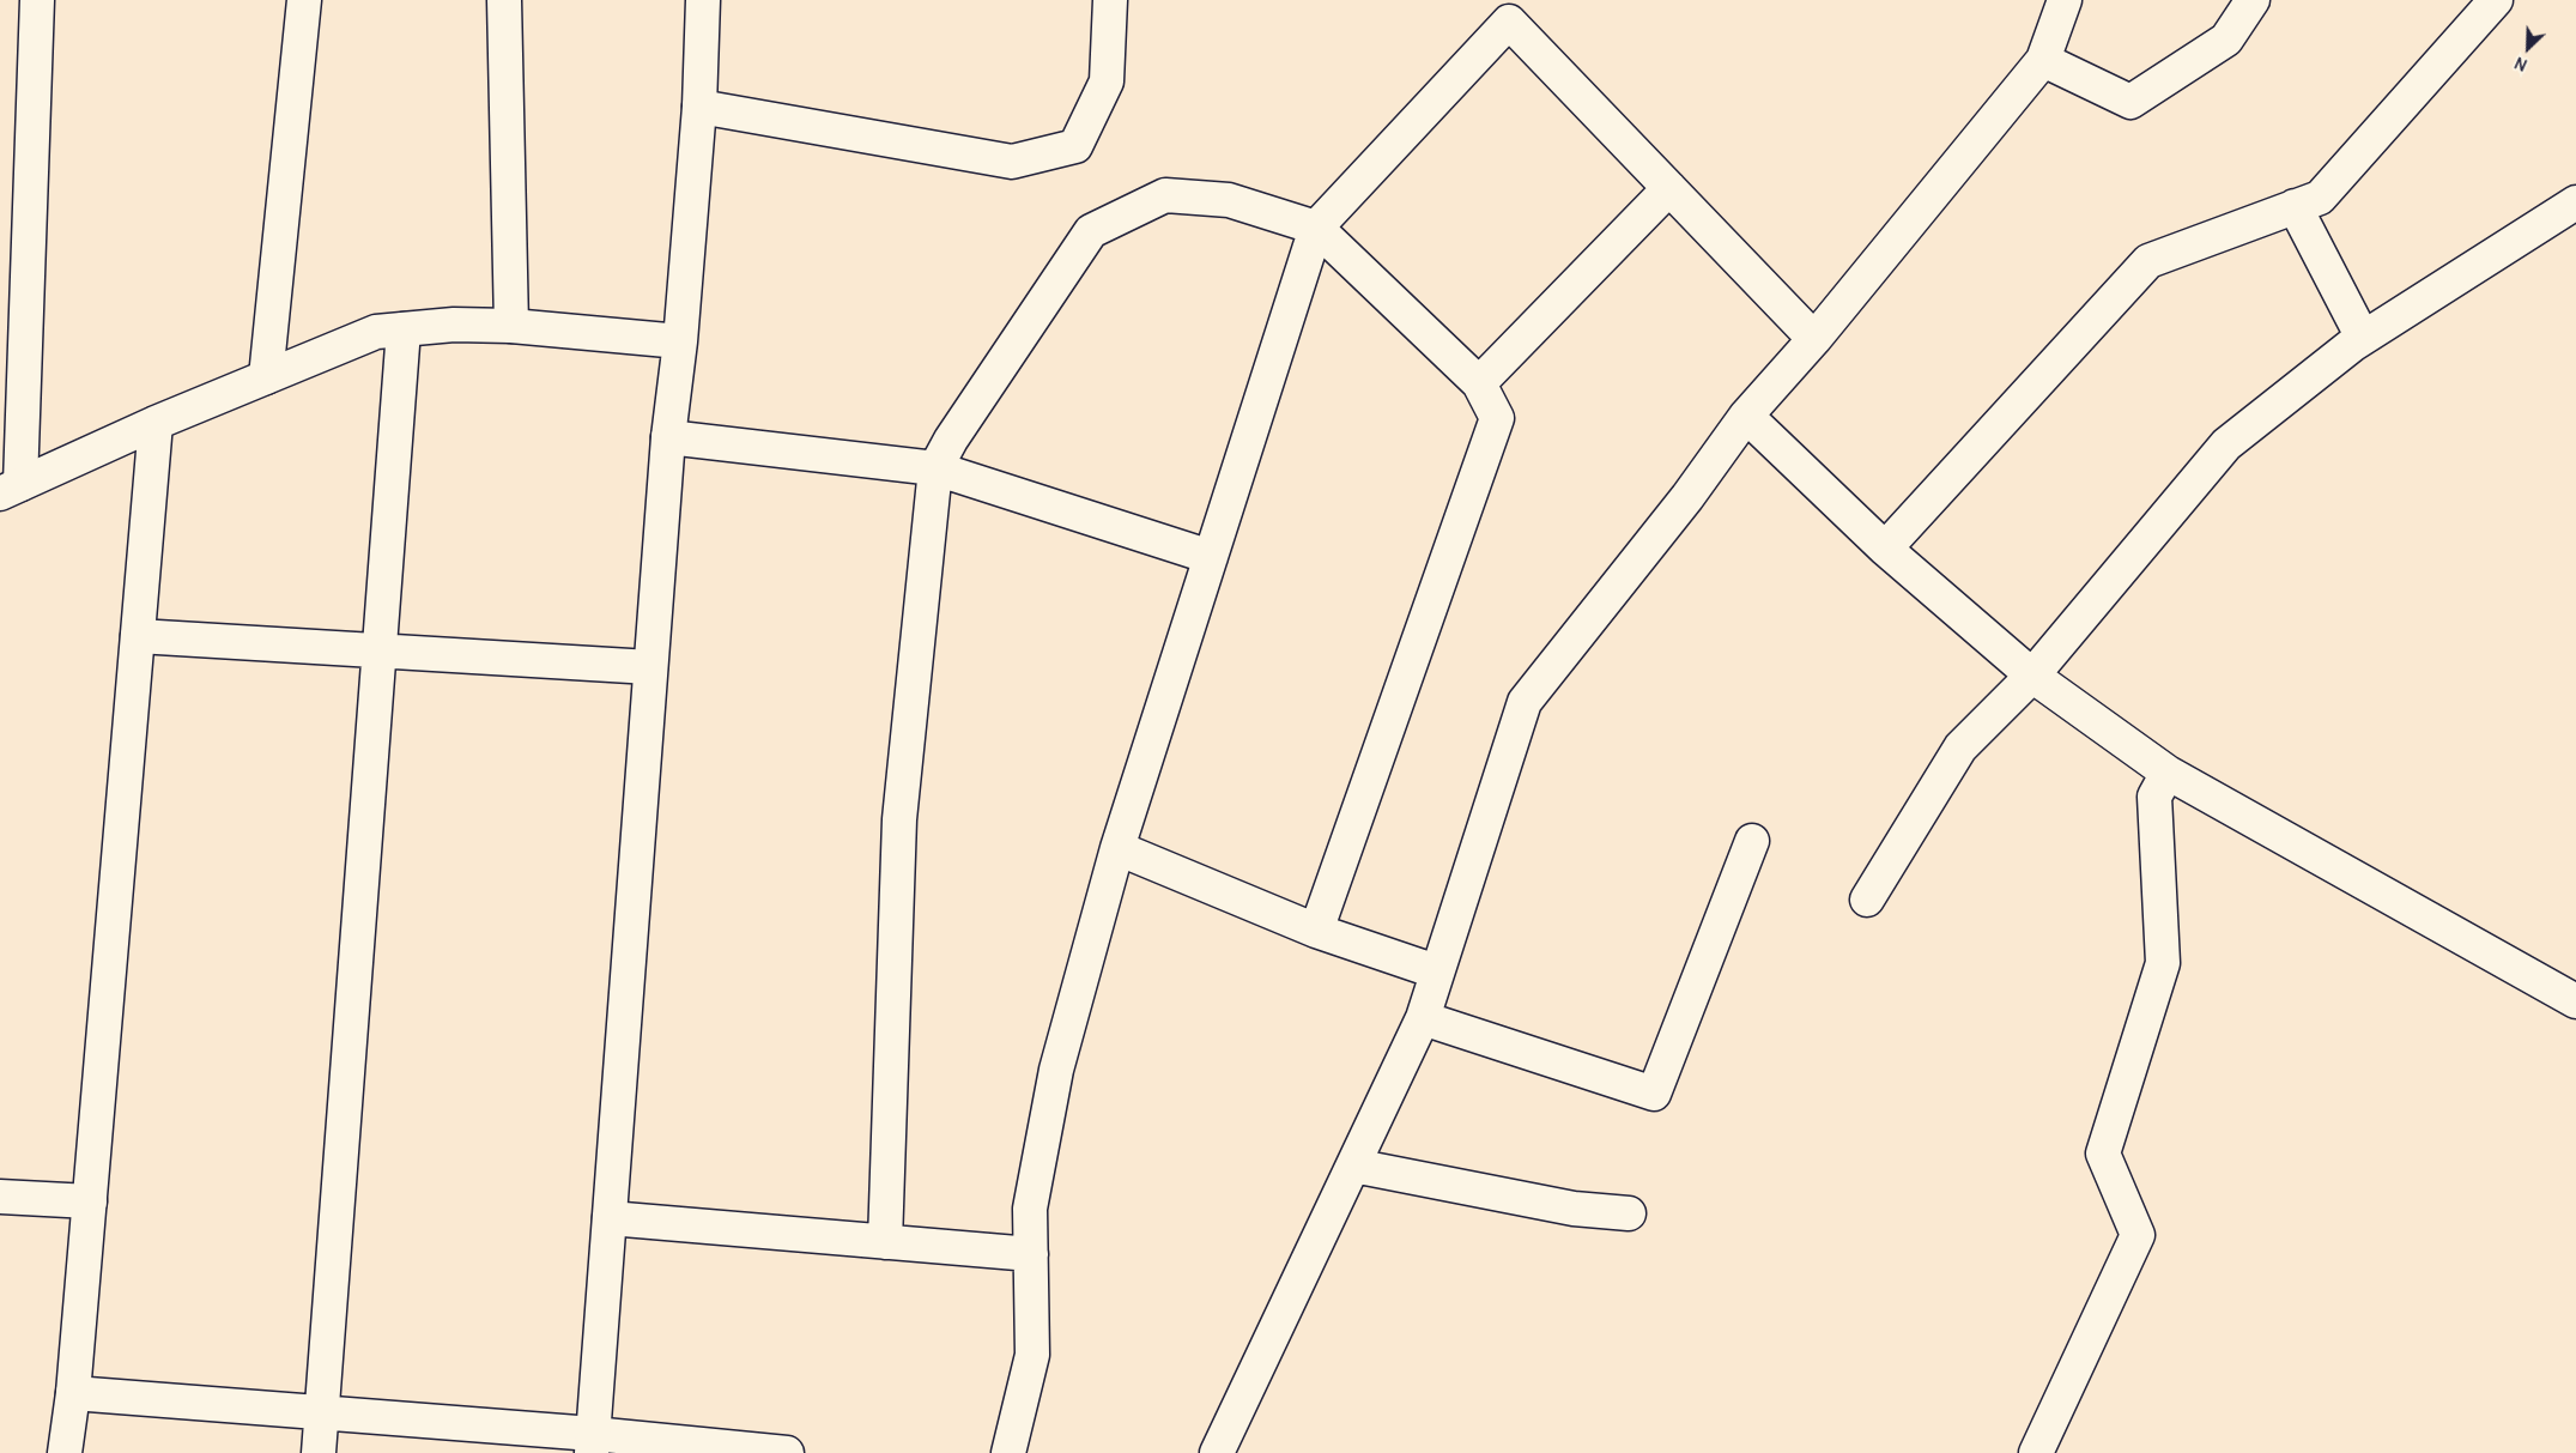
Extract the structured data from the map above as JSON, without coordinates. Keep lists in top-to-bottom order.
{
  "north": "bottom left"
}
